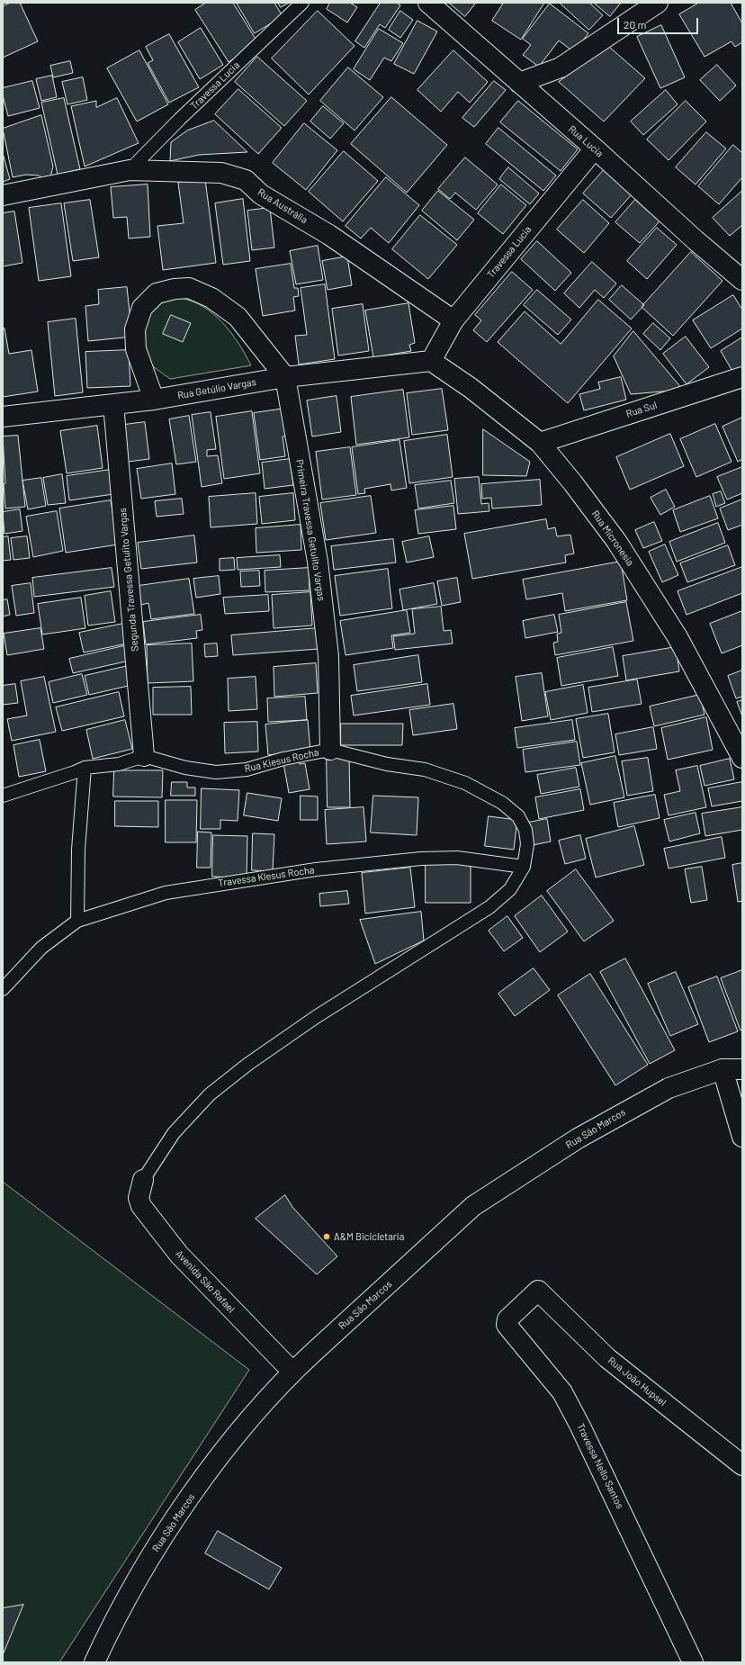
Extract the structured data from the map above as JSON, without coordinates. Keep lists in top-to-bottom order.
{
  "streets": {
    "street": [
      "Travessa Lucia",
      "Rua Lucia",
      "Rua Austrália",
      "Rua Getúlio Vargas",
      "Rua Sul",
      "Primeira Travessa Getulito Vargas",
      "Rua Micronesia",
      "Segunda Travessa Getulito Vargas",
      "Rua São Marcos",
      "Avenida São Rafael",
      "Rua João Hupsel",
      "Travessa Nello Santos"
    ],
    "lane": ["Rua Kiesus Rocha", "Travessa Klesus Rocha"]
  },
  "crossings": [
    ["Travessa Lucia", "Rua Lucia"],
    ["Travessa Lucia", "Rua Austrália"],
    ["Travessa Lucia", "Rua Getúlio Vargas"],
    ["Travessa Lucia", "Rua Micronesia"],
    ["Rua Getúlio Vargas", "Primeira Travessa Getulito Vargas"],
    ["Rua Getúlio Vargas", "Rua Micronesia"],
    ["Rua Getúlio Vargas", "Segunda Travessa Getulito Vargas"],
    ["Rua Sul", "Rua Micronesia"],
    ["Primeira Travessa Getulito Vargas", "Rua Kiesus Rocha"],
    ["Segunda Travessa Getulito Vargas", "Rua Kiesus Rocha"],
    ["Rua Kiesus Rocha", "Travessa Klesus Rocha"],
    ["Rua São Marcos", "Avenida São Rafael"],
    ["Rua João Hupsel", "Travessa Nello Santos"]
  ],
  "places": ["A&M Bicicletaria"],
  "scale_bar": "20 m"
}
